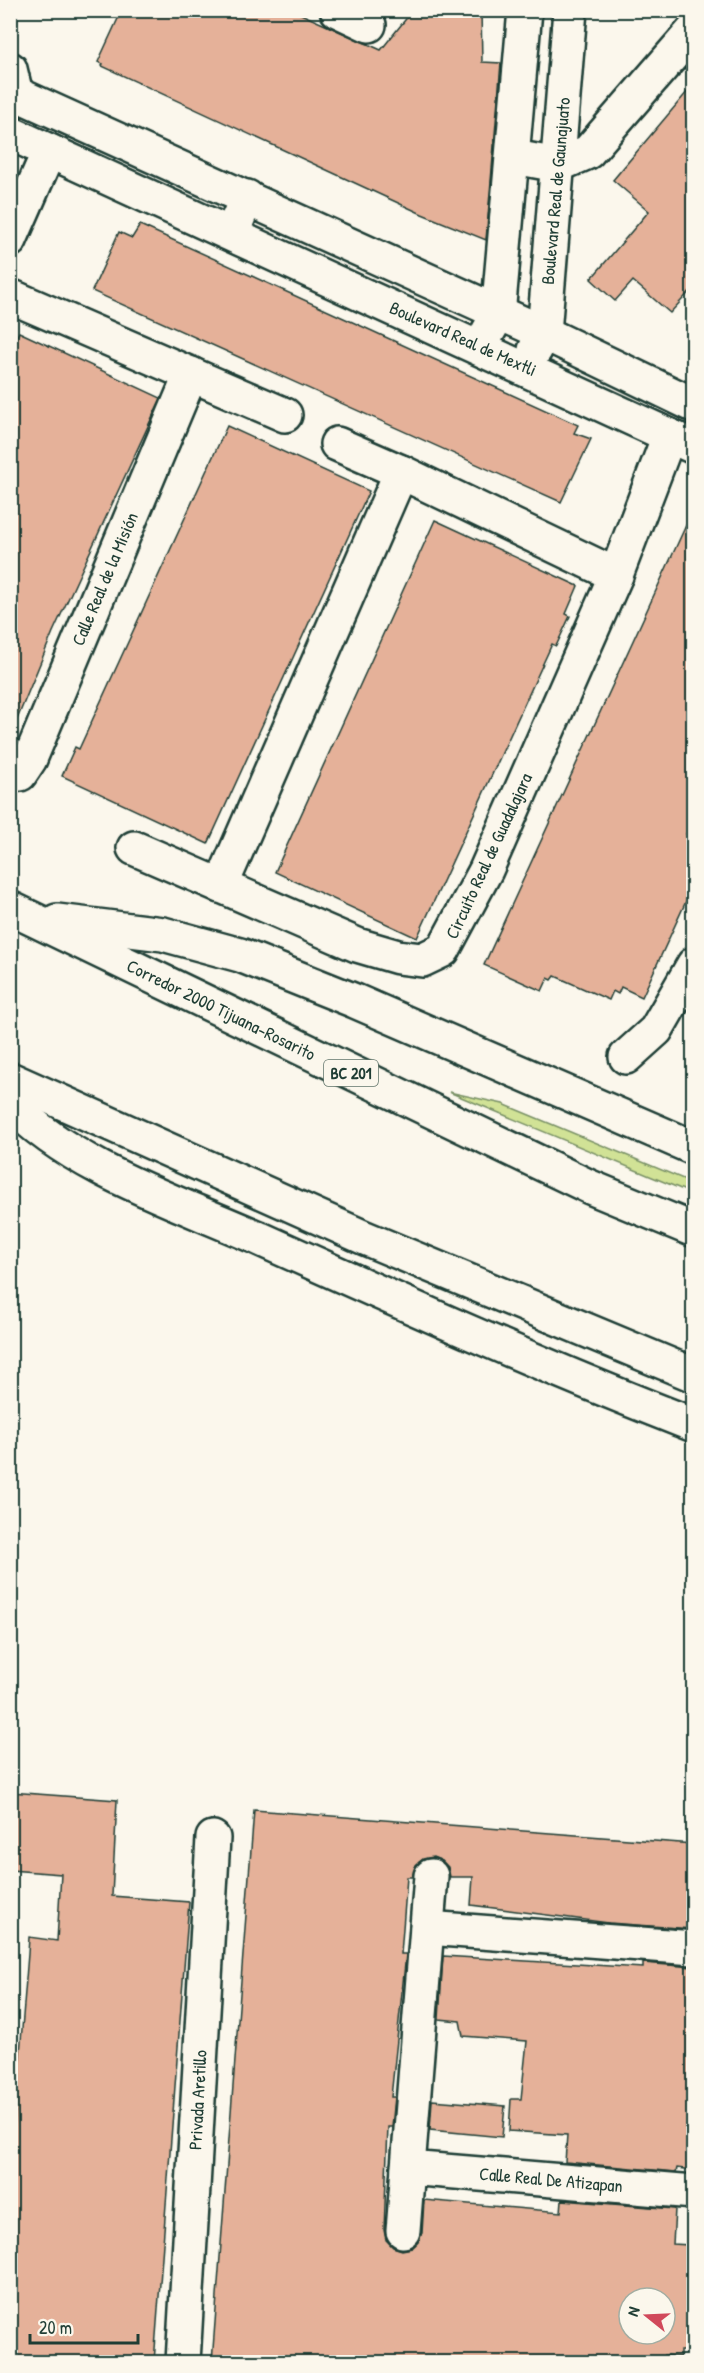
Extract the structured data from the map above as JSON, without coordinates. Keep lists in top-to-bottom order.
{
  "streets": {
    "main road": [
      "Boulevard Real de Gaunajuato",
      "Boulevard Real de Mextli",
      "Calle Real de la Misión",
      "Circuito Real de Guadalajara",
      "Corredor 2000 Tijuana-Rosarito",
      "BC 201",
      "Privada Aretillo",
      "Calle Real De Atizapan"
    ]
  },
  "crossings": [
    ["Boulevard Real de Gaunajuato", "Boulevard Real de Mextli"],
    ["Boulevard Real de Mextli", "Circuito Real de Guadalajara"]
  ],
  "scale_bar": "20 m",
  "north": "left"
}
